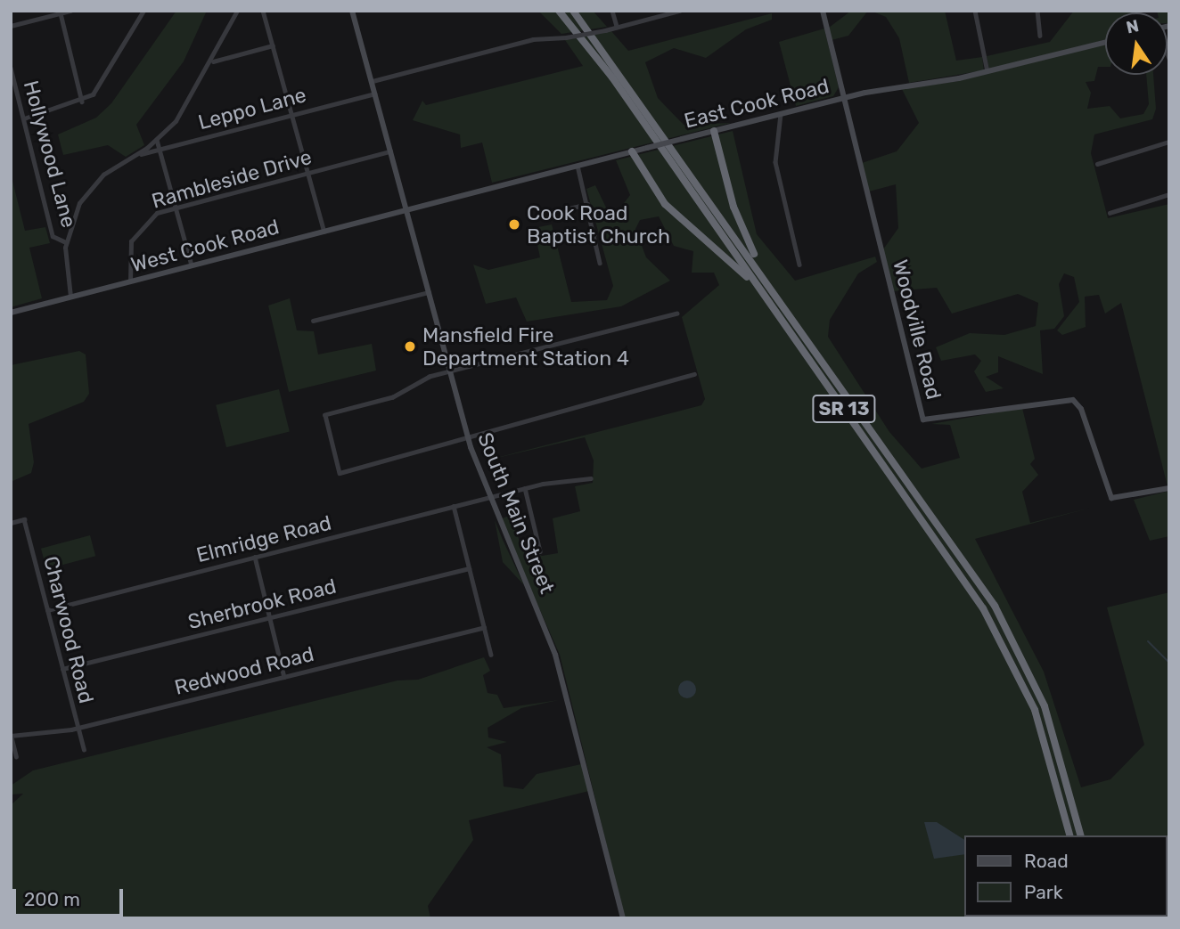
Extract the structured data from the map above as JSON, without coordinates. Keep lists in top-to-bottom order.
{
  "streets": {
    "highway": ["SR 13"],
    "street": [
      "East Cook Road",
      "Leppo Lane",
      "Hollywood Lane",
      "Rambleside Drive",
      "West Cook Road",
      "Woodville Road",
      "South Main Street",
      "Elmridge Road",
      "Sherbrook Road",
      "Charwood Road",
      "Redwood Road"
    ]
  },
  "crossings": [
    ["East Cook Road", "West Cook Road"],
    ["East Cook Road", "Woodville Road"],
    ["East Cook Road", "South Main Street"],
    ["Leppo Lane", "South Main Street"],
    ["Rambleside Drive", "West Cook Road"],
    ["Rambleside Drive", "South Main Street"],
    ["West Cook Road", "South Main Street"],
    ["South Main Street", "Elmridge Road"],
    ["Elmridge Road", "Charwood Road"],
    ["Sherbrook Road", "Charwood Road"],
    ["Charwood Road", "Redwood Road"]
  ],
  "places": ["Cook Road Baptist Church", "Mansfield Fire Department Station 4"],
  "legend": ["Road", "Park"],
  "scale_bar": "200 m",
  "north": "top"
}
